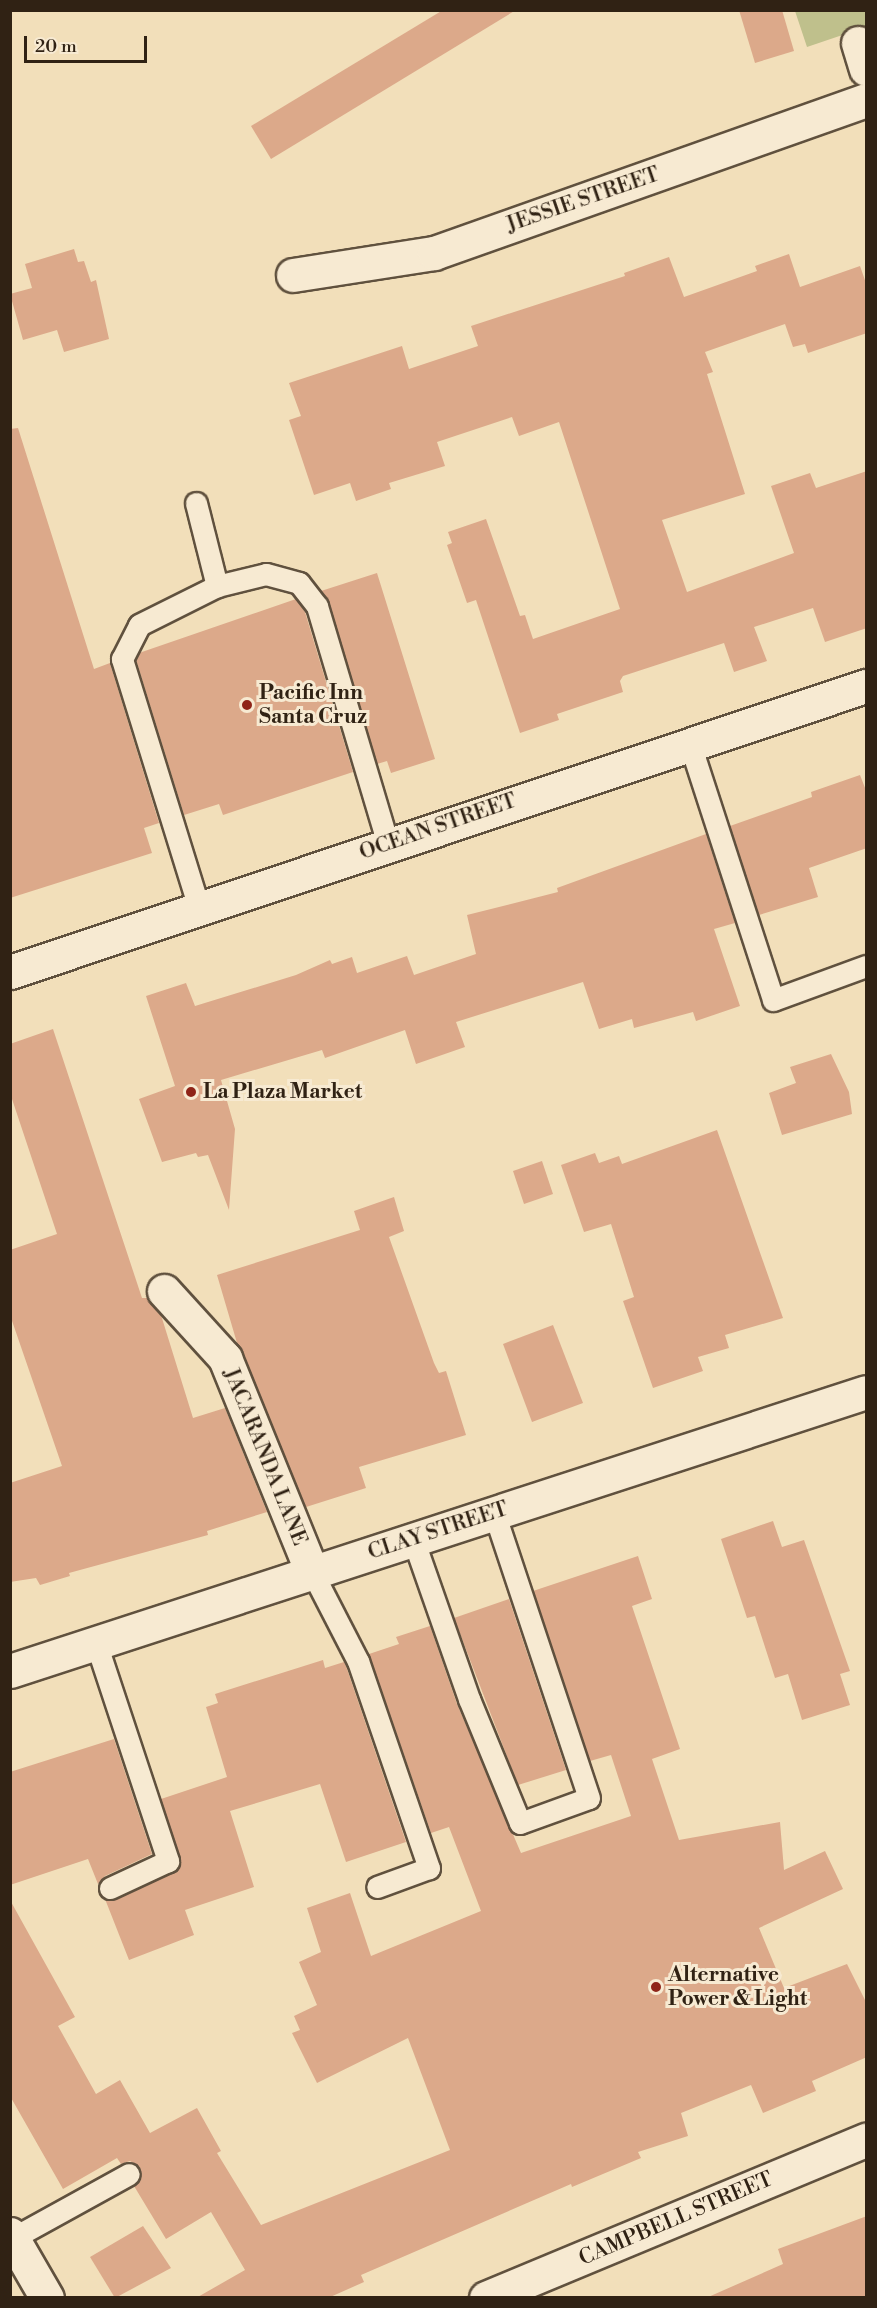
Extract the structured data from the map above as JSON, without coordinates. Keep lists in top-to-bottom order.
{
  "streets": {
    "street": [
      "JESSIE STREET",
      "OCEAN STREET",
      "JACARANDA LANE",
      "CLAY STREET",
      "CAMPBELL STREET"
    ]
  },
  "crossings": [
    ["JACARANDA LANE", "CLAY STREET"]
  ],
  "places": ["Pacific Inn Santa Cruz", "La Plaza Market", "Alternative Power & Light"],
  "scale_bar": "20 m"
}
